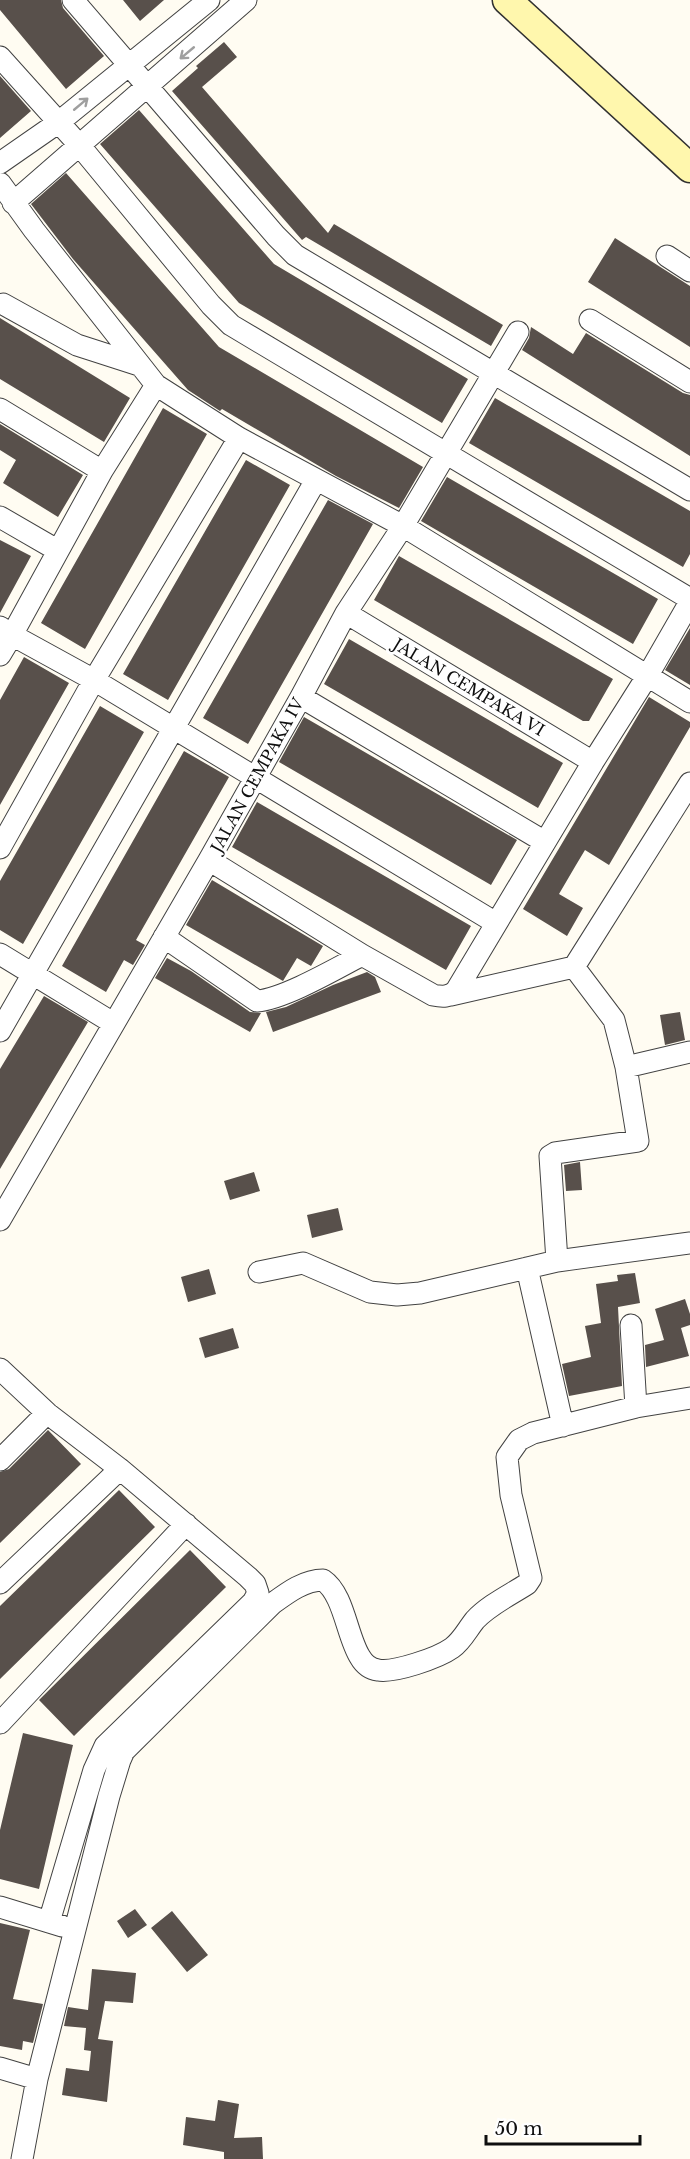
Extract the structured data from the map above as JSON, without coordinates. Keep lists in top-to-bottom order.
{
  "streets": {
    "street": ["JALAN CEMPAKA VI", "JALAN CEMPAKA IV"]
  },
  "crossings": [
    ["JALAN CEMPAKA VI", "JALAN CEMPAKA IV"]
  ],
  "scale_bar": "50 m"
}
